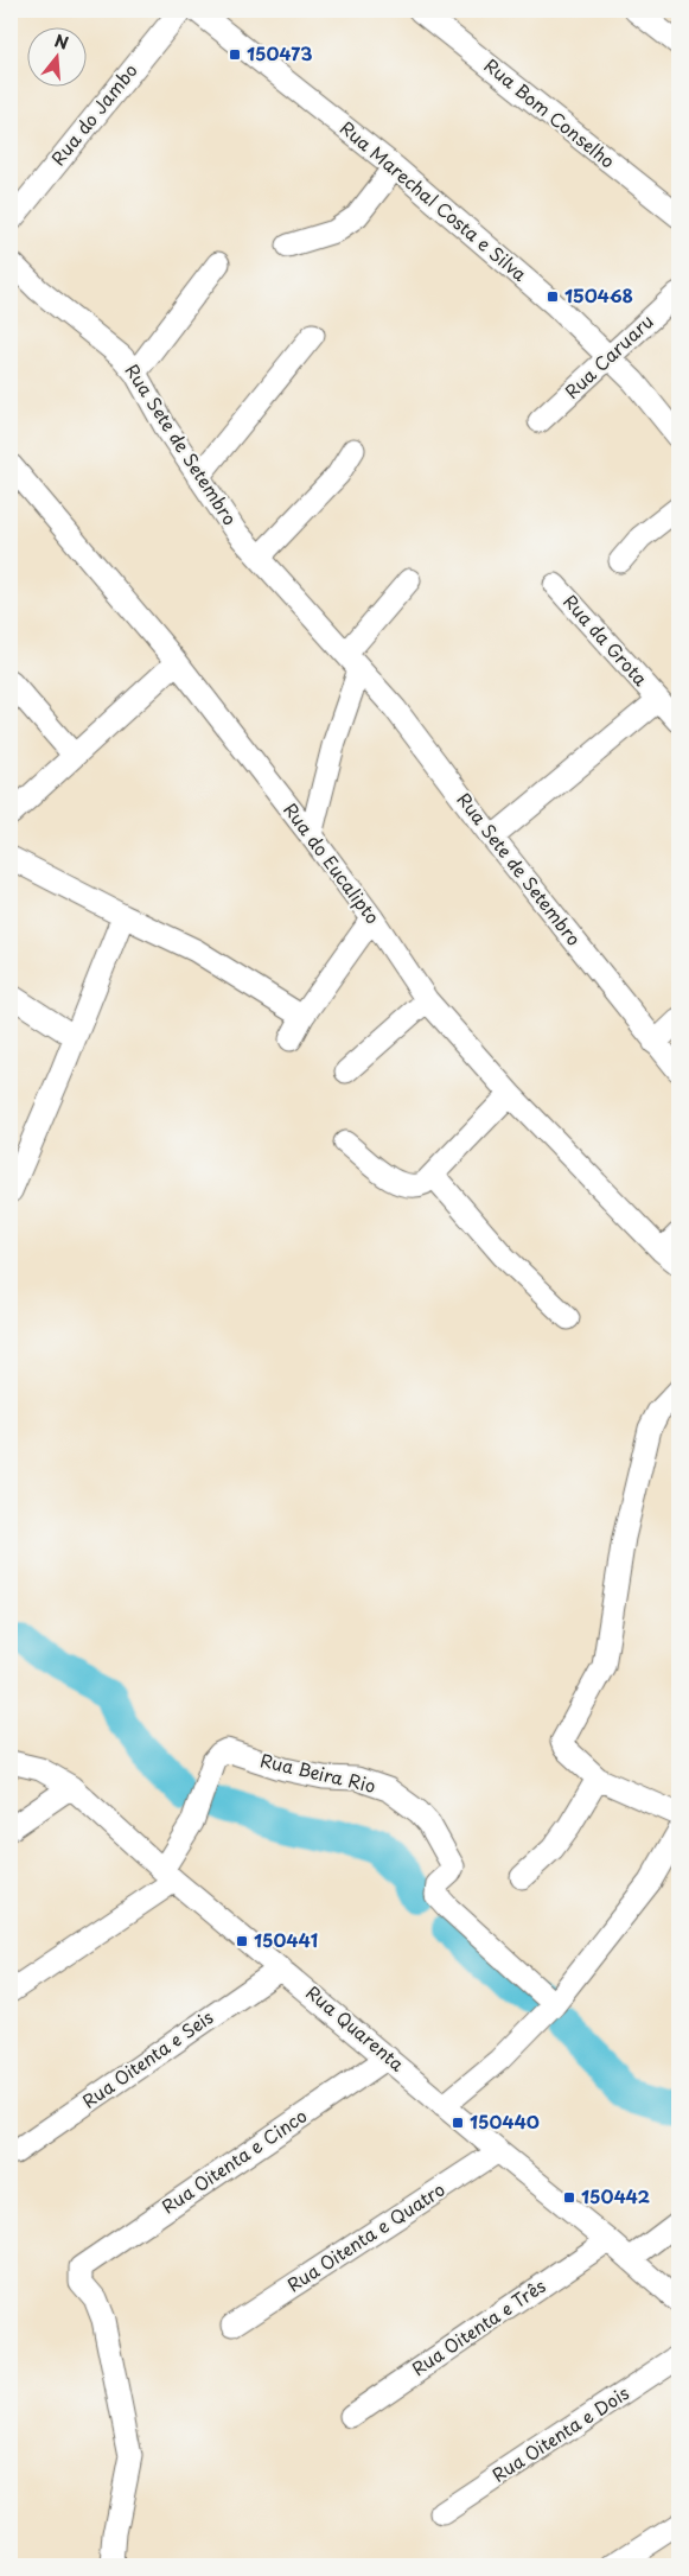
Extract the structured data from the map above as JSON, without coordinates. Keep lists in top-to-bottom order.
{
  "streets": {
    "street": [
      "Rua Bom Conselho",
      "Rua do Jambo",
      "Rua Marechal Costa e Silva",
      "Rua Caruaru",
      "Rua Sete de Setembro",
      "Rua da Grota",
      "Rua do Eucalipto",
      "Rua Beira Rio",
      "Rua Quarenta",
      "Rua Oitenta e Seis",
      "Rua Oitenta e Cinco",
      "Rua Oitenta e Quatro",
      "Rua Oitenta e Três",
      "Rua Oitenta e Dois"
    ]
  },
  "crossings": [
    ["Rua Marechal Costa e Silva", "Rua Caruaru"],
    ["Rua Beira Rio", "Rua Quarenta"],
    ["Rua Quarenta", "Rua Oitenta e Seis"],
    ["Rua Quarenta", "Rua Oitenta e Cinco"],
    ["Rua Quarenta", "Rua Oitenta e Quatro"],
    ["Rua Quarenta", "Rua Oitenta e Três"]
  ],
  "places": {
    "transit": [
      "150473",
      "150468",
      "150441",
      "150440",
      "150442"
    ]
  },
  "north": "top"
}
